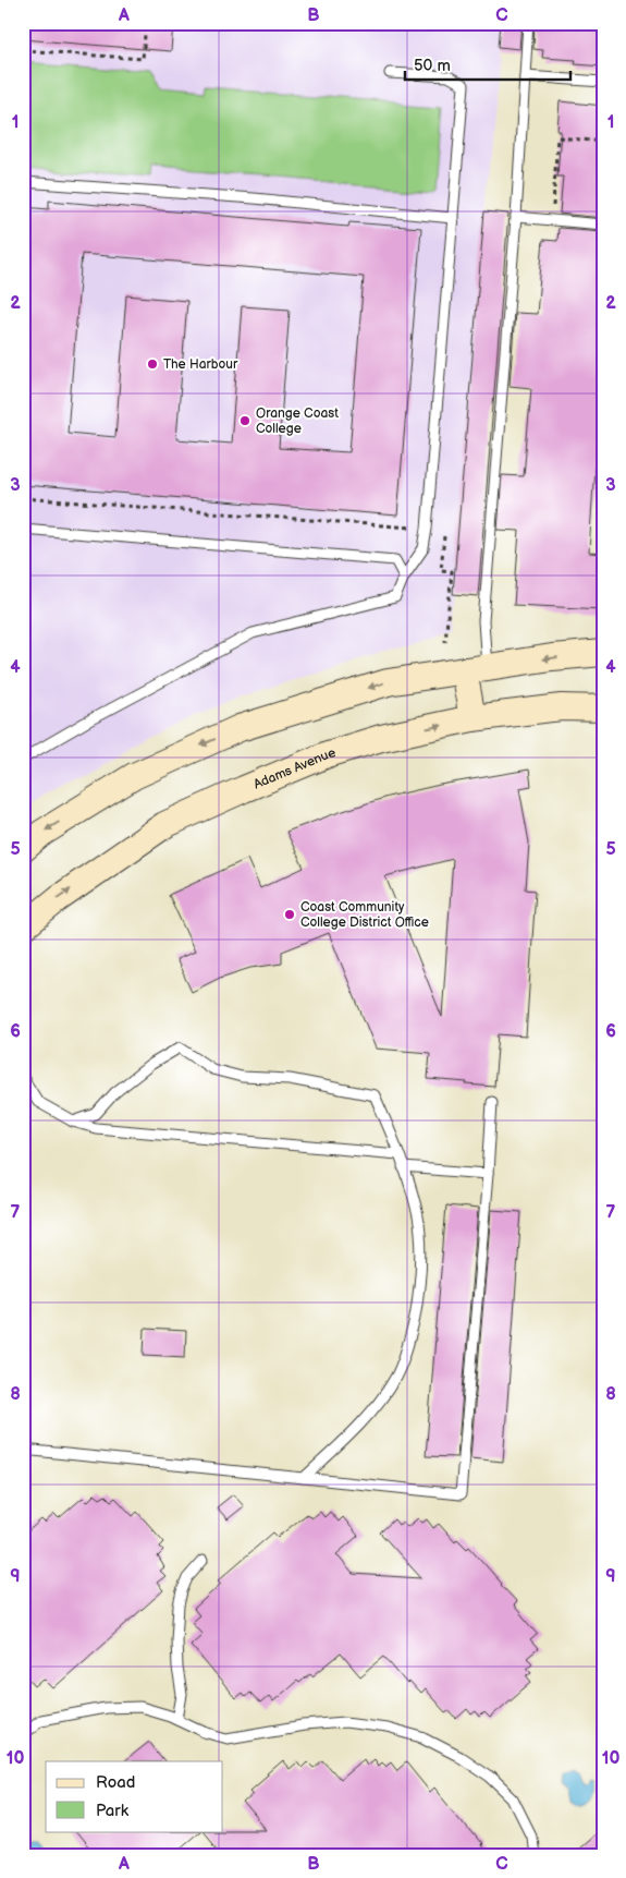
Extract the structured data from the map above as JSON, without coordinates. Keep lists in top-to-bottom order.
{
  "streets": {
    "main road": ["Adams Avenue"]
  },
  "places": ["The Harbour", "Orange Coast College", "Coast Community College District Office"],
  "legend": ["Road", "Park"],
  "scale_bar": "50 m",
  "grid": {
    "columns": ["A", "B", "C"],
    "rows": [
      "1",
      "2",
      "3",
      "4",
      "5",
      "6",
      "7",
      "8",
      "9",
      "10"
    ]
  }
}
